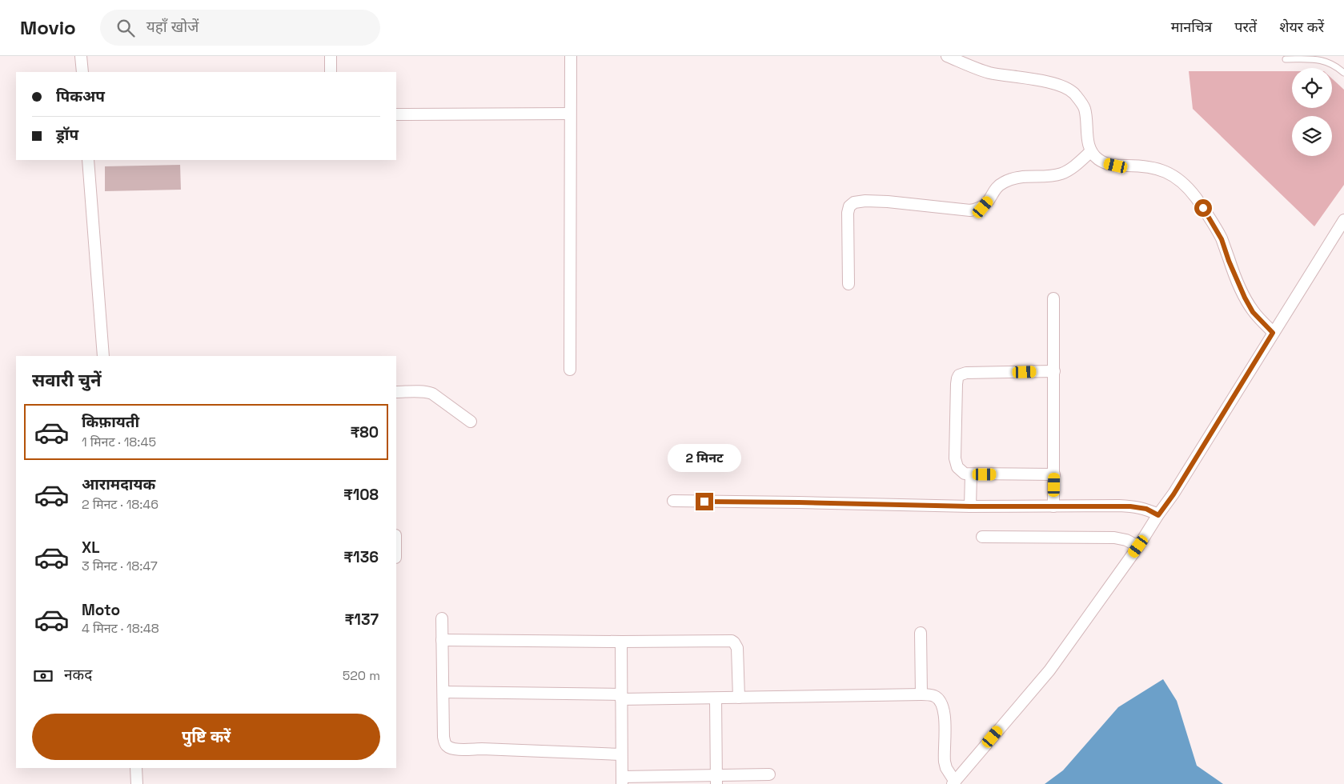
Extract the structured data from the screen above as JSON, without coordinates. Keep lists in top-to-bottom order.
{
  "page": {
    "header": "Movio",
    "search": "यहाँ खोजें",
    "nav": ["मानचित्र", "परतें", "शेयर करें"],
    "banner": ["पिकअप", "ड्रॉप"],
    "heading": "सवारी चुनें",
    "list": [
      {
        "name": "किफ़ायती",
        "note": "1 मिनट · 18:45",
        "value": "₹80"
      },
      {
        "name": "आरामदायक",
        "note": "2 मिनट · 18:46",
        "value": "₹108"
      },
      {
        "name": "XL",
        "note": "3 मिनट · 18:47",
        "value": "₹136"
      },
      {
        "name": "Moto",
        "note": "4 मिनट · 18:48",
        "value": "₹137"
      }
    ],
    "bubble": "2 मिनट",
    "pay": ["नकद", "520 m"],
    "buttons": "पुष्टि करें"
  }
}
